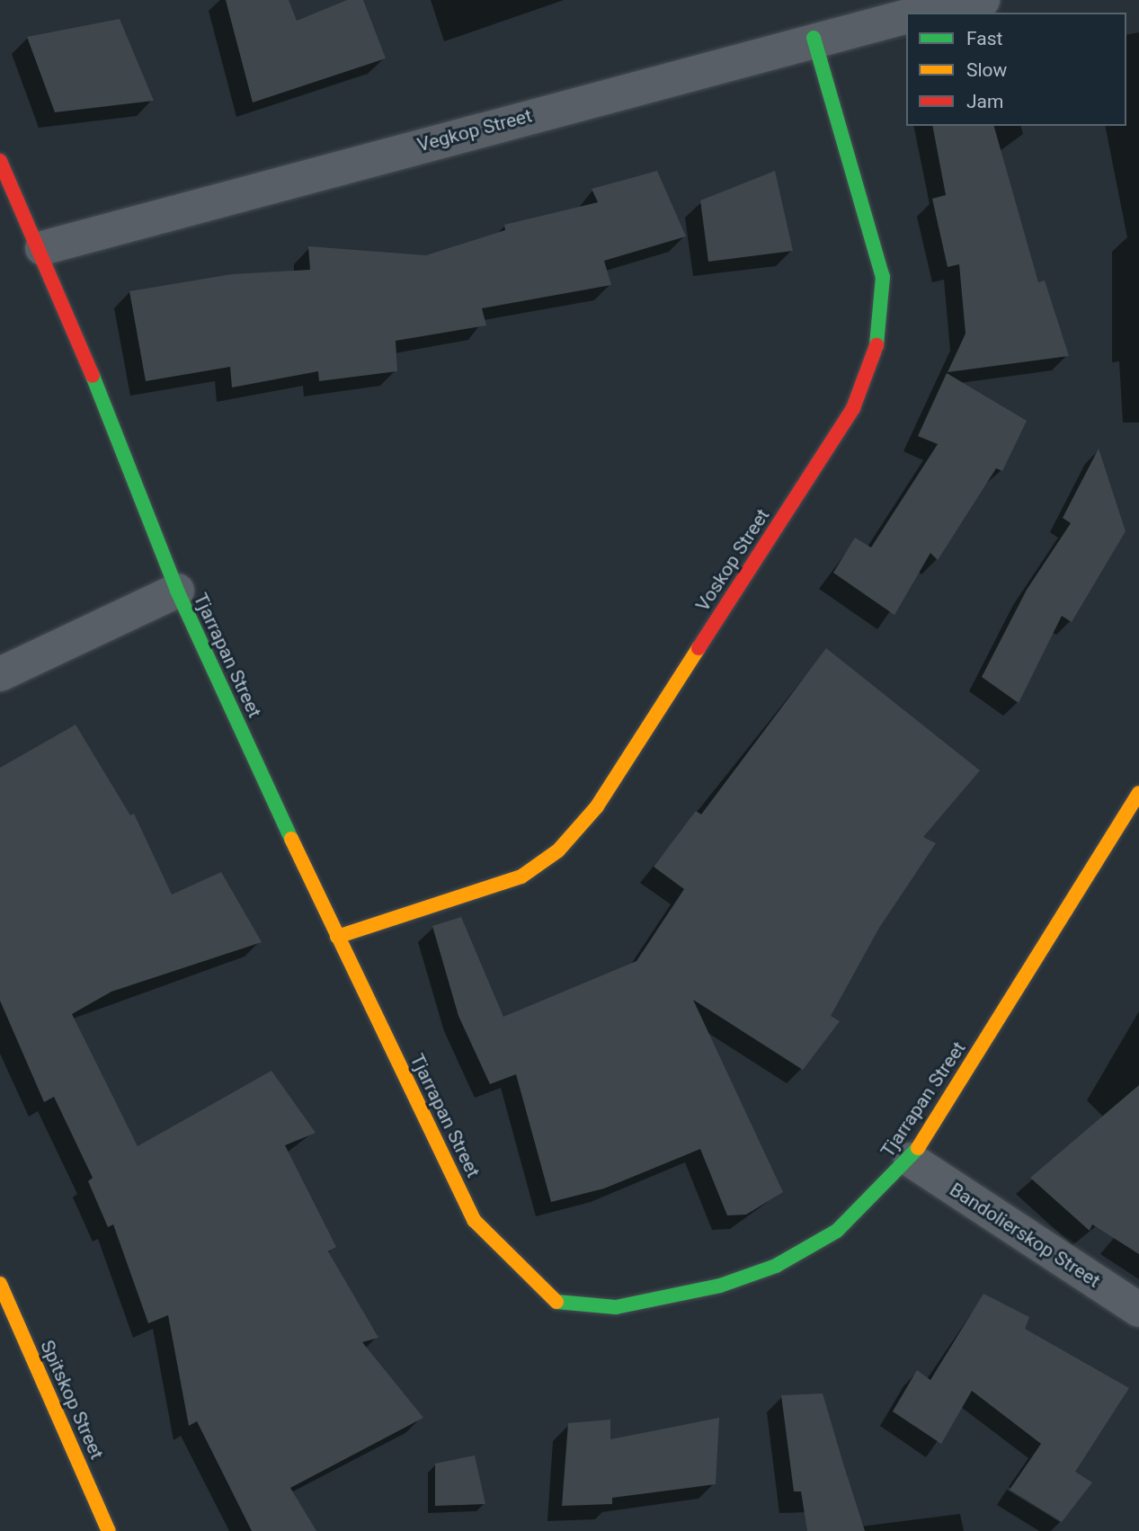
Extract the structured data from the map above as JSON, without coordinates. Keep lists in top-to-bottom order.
{
  "streets": {
    "street": [
      "Vegkop Street",
      "Voskop Street",
      "Tjarrapan Street",
      "Bandolierskop Street",
      "Spitskop Street"
    ]
  },
  "crossings": [
    ["Vegkop Street", "Voskop Street"],
    ["Vegkop Street", "Tjarrapan Street"],
    ["Voskop Street", "Tjarrapan Street"],
    ["Tjarrapan Street", "Bandolierskop Street"]
  ],
  "legend": ["Fast", "Slow", "Jam"]
}
